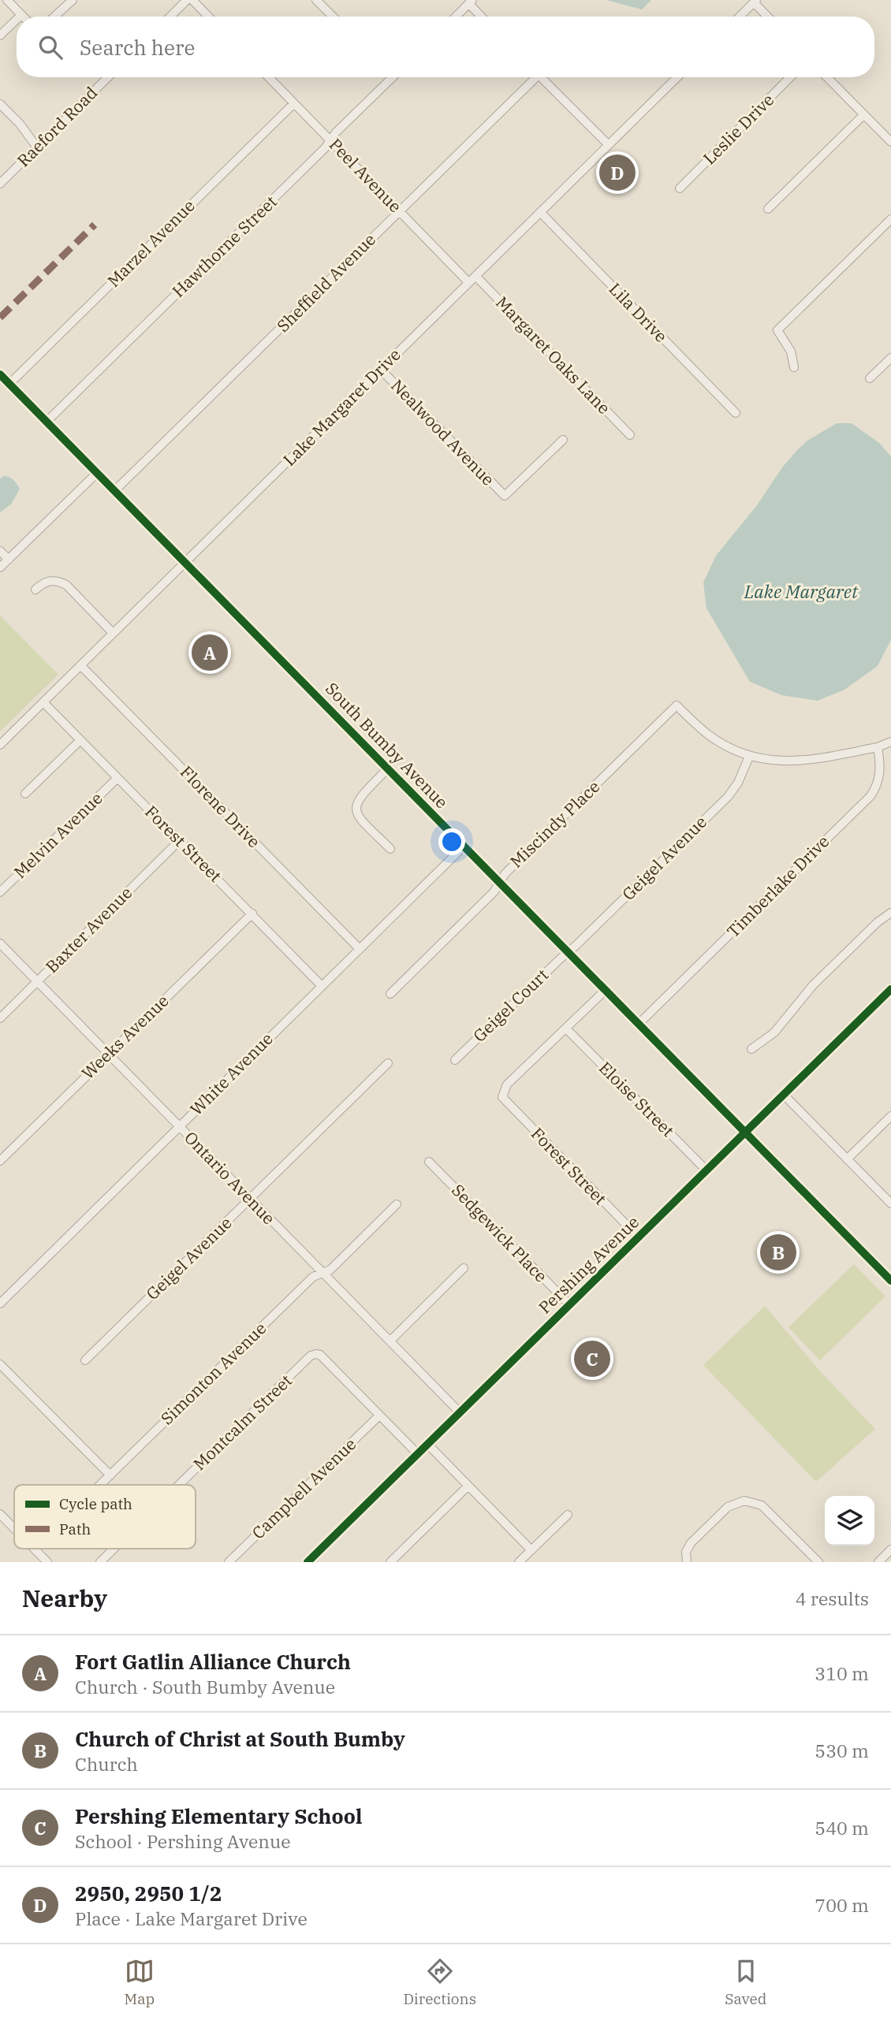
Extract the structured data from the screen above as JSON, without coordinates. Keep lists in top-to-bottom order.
{
  "streets": {
    "street": [
      "Raeford Road",
      "Leslie Drive",
      "Peel Avenue",
      "Marzel Avenue",
      "Hawthorne Street",
      "Sheffield Avenue",
      "Lila Drive",
      "Margaret Oaks Lane",
      "Lake Margaret Drive",
      "Nealwood Avenue",
      "South Bumby Avenue",
      "Florene Drive",
      "Miscindy Place",
      "Melvin Avenue",
      "Forest Street",
      "Geigel Avenue",
      "Timberlake Drive",
      "Baxter Avenue",
      "Geigel Court",
      "Weeks Avenue",
      "White Avenue",
      "Eloise Street",
      "Ontario Avenue",
      "Sedgewick Place",
      "Pershing Avenue",
      "Simonton Avenue",
      "Montcalm Street",
      "Campbell Avenue"
    ]
  },
  "crossings": [
    ["Peel Avenue", "Marzel Avenue"],
    ["Peel Avenue", "Hawthorne Street"],
    ["Peel Avenue", "Sheffield Avenue"],
    ["Peel Avenue", "Margaret Oaks Lane"],
    ["Peel Avenue", "Lake Margaret Drive"],
    ["Marzel Avenue", "South Bumby Avenue"],
    ["Hawthorne Street", "South Bumby Avenue"],
    ["Sheffield Avenue", "South Bumby Avenue"],
    ["Lila Drive", "Lake Margaret Drive"],
    ["Margaret Oaks Lane", "Lake Margaret Drive"],
    ["Lake Margaret Drive", "Nealwood Avenue"],
    ["Lake Margaret Drive", "South Bumby Avenue"],
    ["Lake Margaret Drive", "Florene Drive"],
    ["Lake Margaret Drive", "Forest Street"],
    ["South Bumby Avenue", "Miscindy Place"],
    ["South Bumby Avenue", "Geigel Avenue"],
    ["South Bumby Avenue", "Timberlake Drive"],
    ["South Bumby Avenue", "Geigel Court"],
    ["South Bumby Avenue", "White Avenue"],
    ["South Bumby Avenue", "Pershing Avenue"],
    ["Florene Drive", "White Avenue"],
    ["Miscindy Place", "Geigel Avenue"],
    ["Melvin Avenue", "Forest Street"],
    ["Forest Street", "Baxter Avenue"],
    ["Forest Street", "Weeks Avenue"],
    ["Forest Street", "White Avenue"],
    ["Forest Street", "Eloise Street"],
    ["Forest Street", "Pershing Avenue"],
    ["Geigel Avenue", "Geigel Court"],
    ["Geigel Avenue", "Ontario Avenue"],
    ["Baxter Avenue", "Ontario Avenue"],
    ["Weeks Avenue", "Ontario Avenue"],
    ["White Avenue", "Ontario Avenue"],
    ["Eloise Street", "Pershing Avenue"],
    ["Ontario Avenue", "Pershing Avenue"],
    ["Ontario Avenue", "Simonton Avenue"],
    ["Sedgewick Place", "Pershing Avenue"],
    ["Montcalm Street", "Campbell Avenue"]
  ],
  "water": ["Lake Margaret"],
  "legend": ["Cycle path", "Path"],
  "page": {
    "search": "Search here",
    "pins": [
      "D",
      "A",
      "B",
      "C"
    ],
    "heading": ["Nearby", "4 results"],
    "list": [
      {
        "mark": "A",
        "name": "Fort Gatlin Alliance Church",
        "note": "Church · South Bumby Avenue",
        "value": "310 m"
      },
      {
        "mark": "B",
        "name": "Church of Christ at South Bumby",
        "note": "Church",
        "value": "530 m"
      },
      {
        "mark": "C",
        "name": "Pershing Elementary School",
        "note": "School · Pershing Avenue",
        "value": "540 m"
      },
      {
        "mark": "D",
        "name": "2950, 2950 1/2",
        "note": "Place · Lake Margaret Drive",
        "value": "700 m"
      }
    ],
    "nav": ["Map", "Directions", "Saved"]
  }
}
